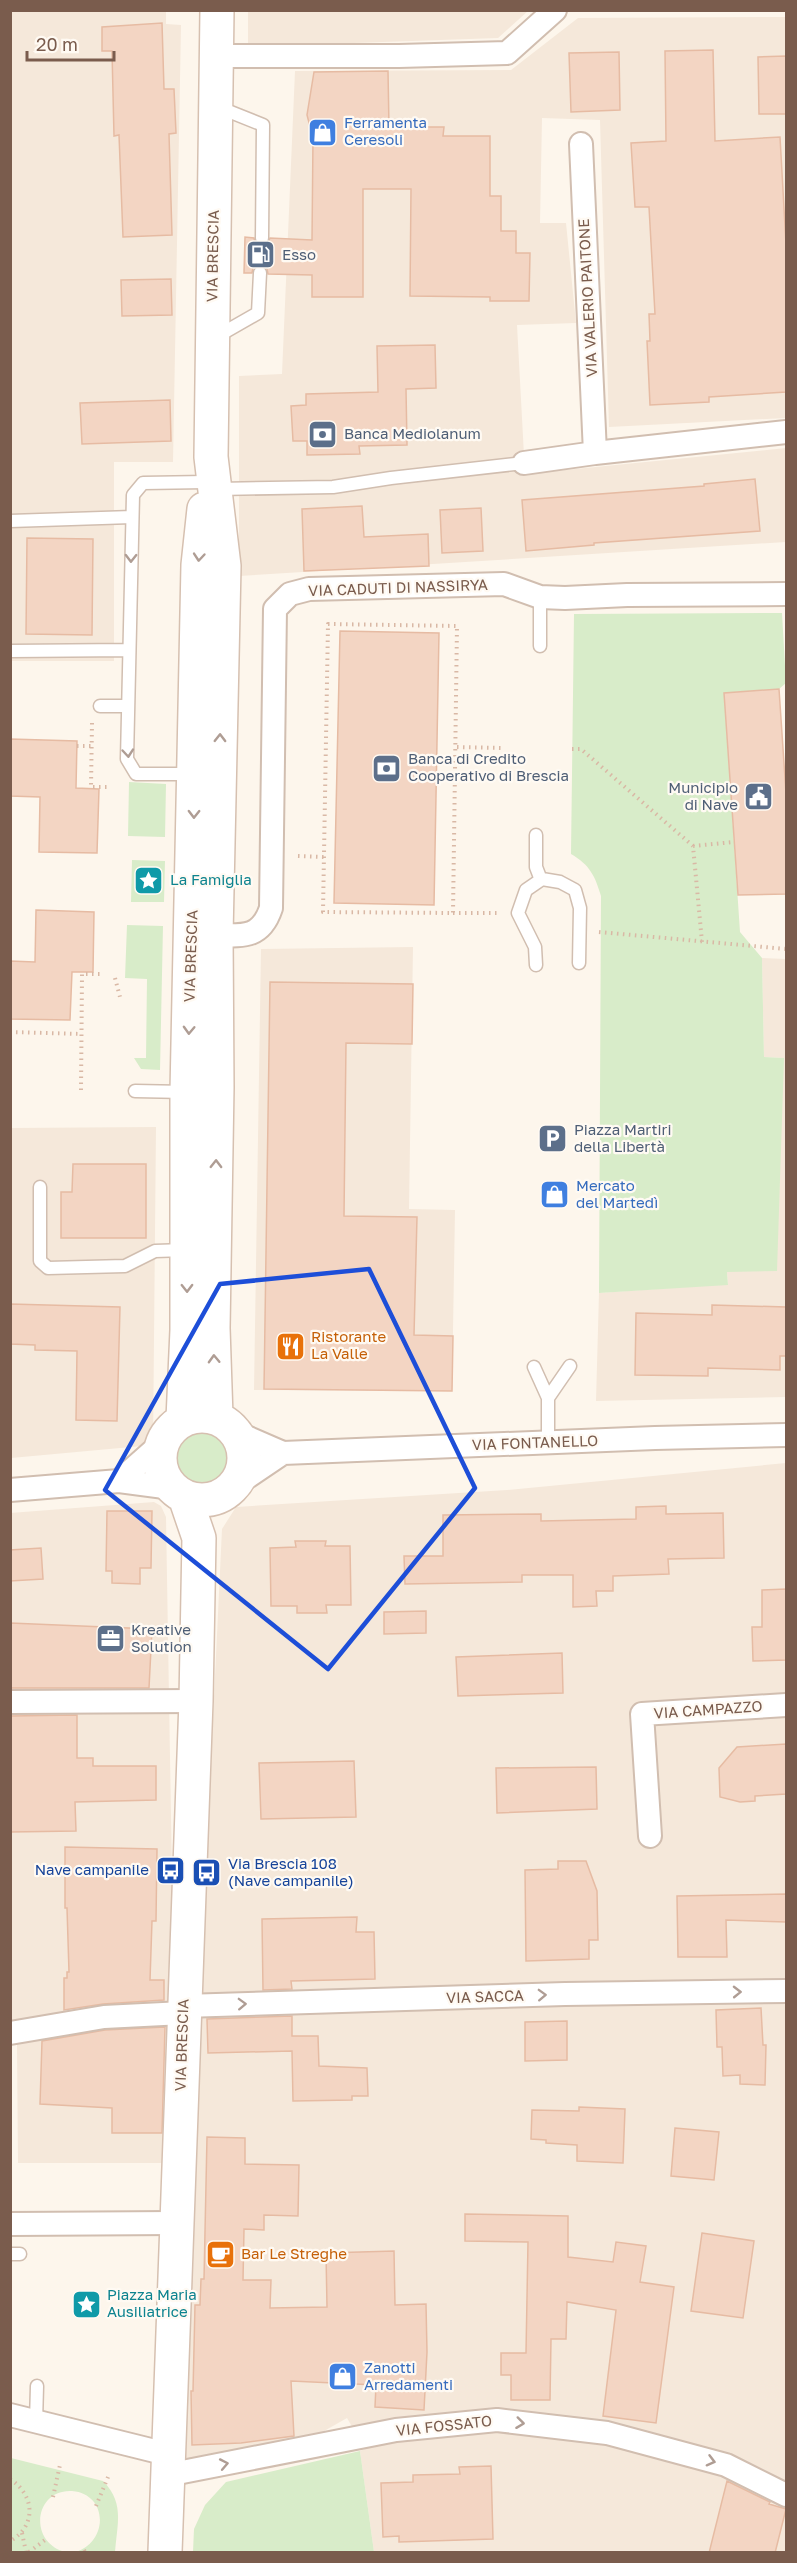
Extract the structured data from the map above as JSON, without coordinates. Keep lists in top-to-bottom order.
{
  "streets": {
    "main road": ["VIA BRESCIA"],
    "street": [
      "VIA VALERIO PAITONE",
      "VIA CADUTI DI NASSIRYA",
      "VIA FONTANELLO",
      "VIA CAMPAZZO",
      "VIA SACCA",
      "VIA FOSSATO"
    ]
  },
  "crossings": [
    ["VIA BRESCIA", "VIA CADUTI DI NASSIRYA"],
    ["VIA BRESCIA", "VIA FONTANELLO"],
    ["VIA BRESCIA", "VIA SACCA"],
    ["VIA BRESCIA", "VIA FOSSATO"]
  ],
  "one_way": ["VIA SACCA", "VIA FOSSATO"],
  "places": {
    "shop": ["Ferramenta Ceresoli", "Mercato del Martedì", "Zanotti Arredamenti"],
    "fuel station": ["Esso"],
    "bank": ["Banca Mediolanum", "Banca di Credito Cooperativo di Brescia"],
    "public building": ["Municipio di Nave"],
    "place": ["La Famiglia", "Piazza Maria Ausiliatrice"],
    "parking": ["Piazza Martiri della Libertà"],
    "restaurant": ["Ristorante La Valle"],
    "office": ["Kreative Solution"],
    "bus stop": ["Nave campanile", "Via Brescia 108 (Nave campanile)"],
    "cafe": ["Bar Le Streghe"]
  },
  "scale_bar": "20 m"
}
